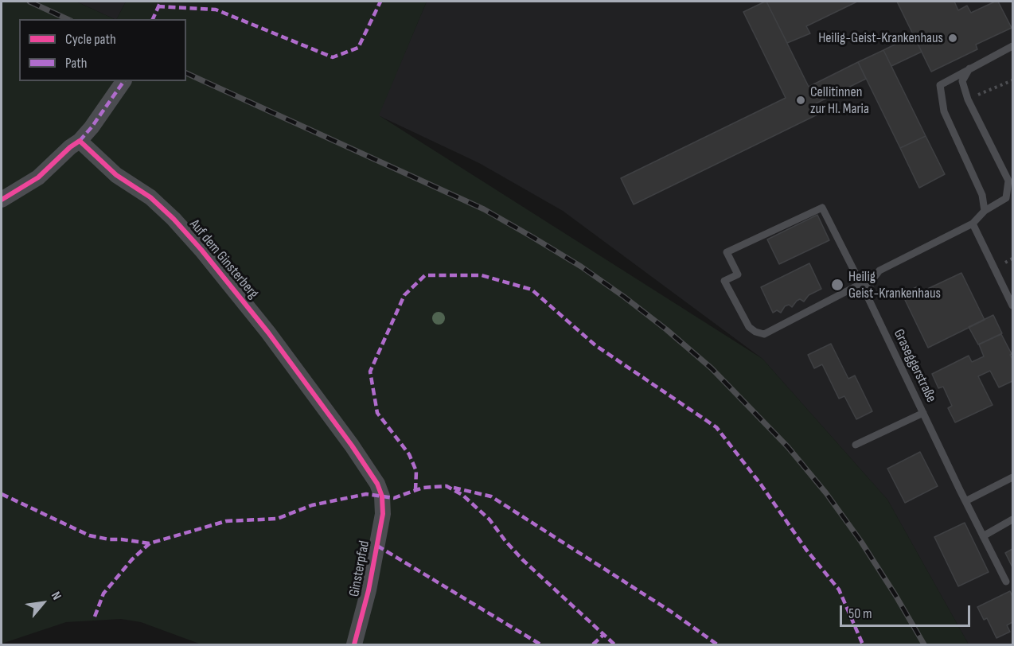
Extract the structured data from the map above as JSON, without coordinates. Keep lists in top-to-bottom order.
{
  "streets": {
    "street": ["Auf dem Ginsterberg", "Ginsterpfad"],
    "lane": ["Graseggerstraße"]
  },
  "crossings": [
    ["Auf dem Ginsterberg", "Ginsterpfad"]
  ],
  "places": ["Heilig-Geist-Krankenhaus", "Cellitinnen zur Hl. Maria", "Heilig Geist-Krankenhaus"],
  "legend": ["Cycle path", "Path"],
  "scale_bar": "50 m",
  "north": "top right"
}
